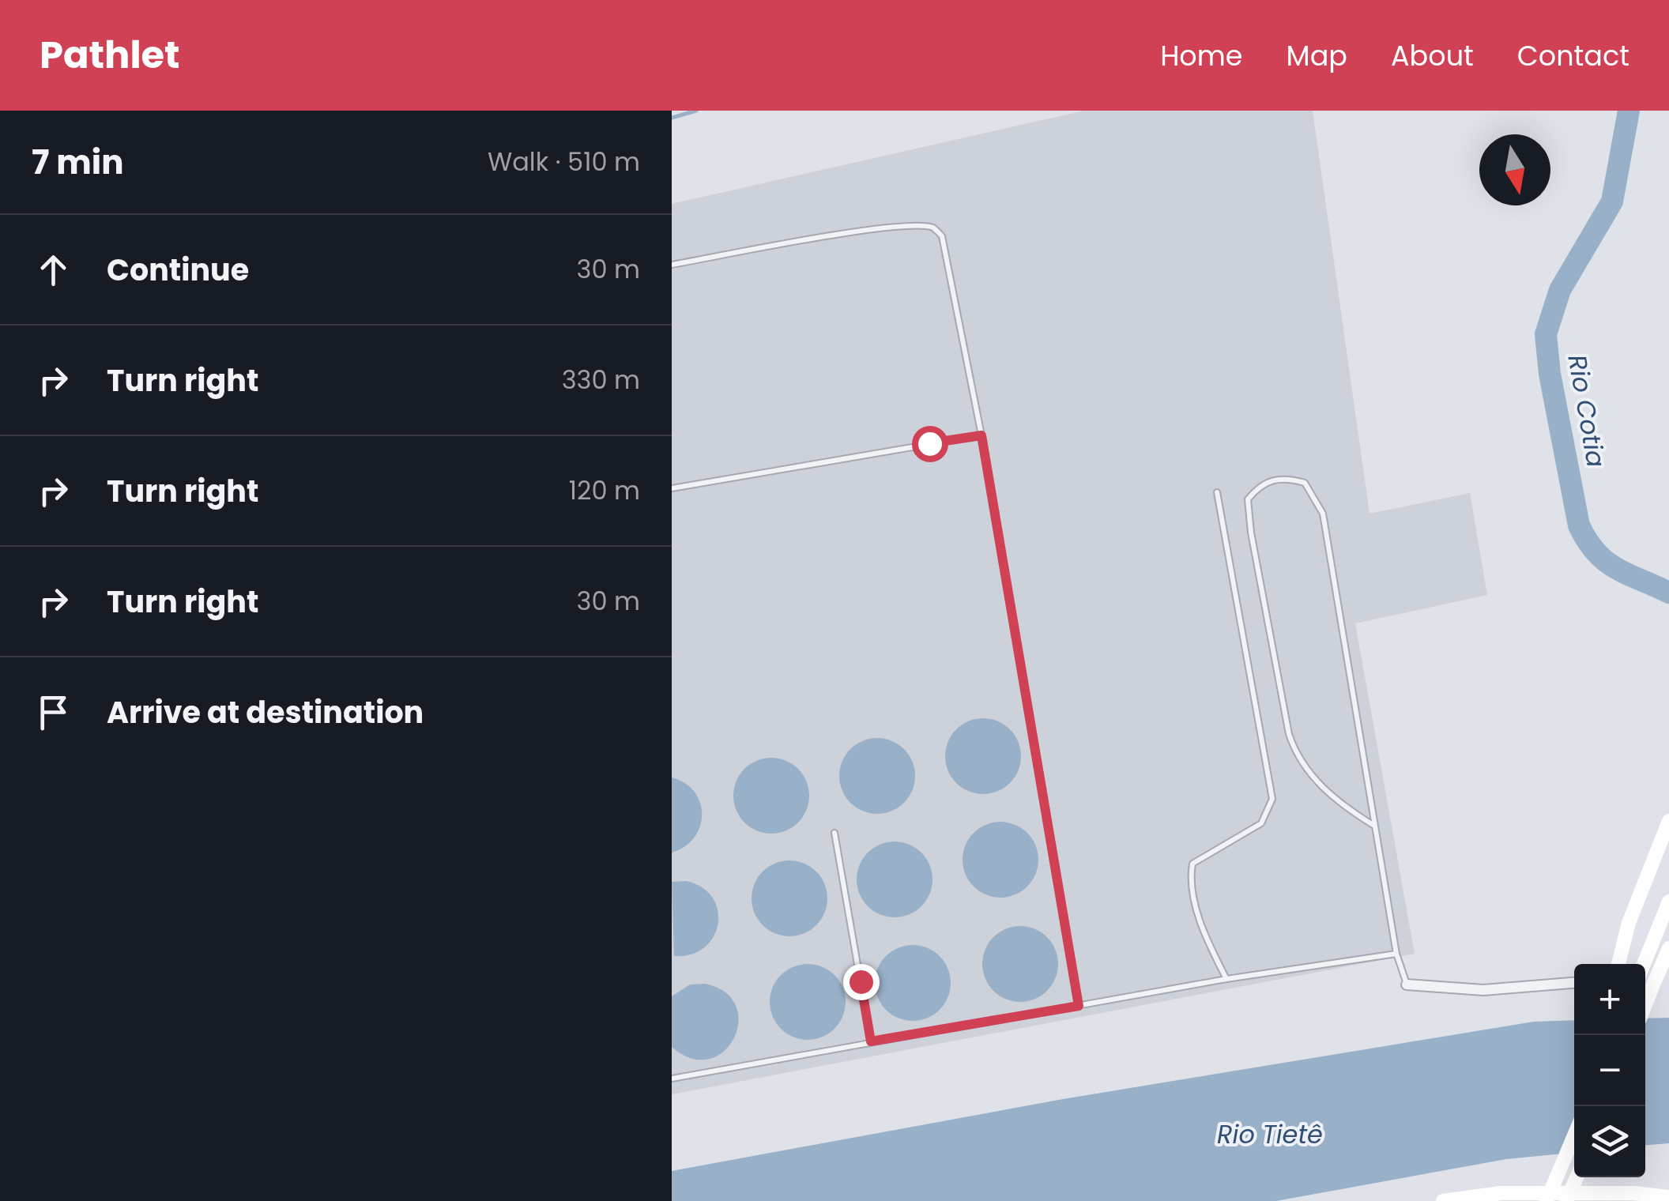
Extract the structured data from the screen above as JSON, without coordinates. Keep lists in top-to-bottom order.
{
  "water": ["Rio Cotia", "Rio Tietê"],
  "north": "bottom",
  "page": {
    "header": "Pathlet",
    "nav": [
      "Home",
      "Map",
      "About",
      "Contact"
    ],
    "heading": ["7 min", "Walk · 510 m"],
    "list": [
      ["Continue", "30 m"],
      ["Turn right", "330 m"],
      ["Turn right", "120 m"],
      ["Turn right", "30 m"],
      "Arrive at destination"
    ],
    "map_buttons": ["+", "−"]
  }
}
